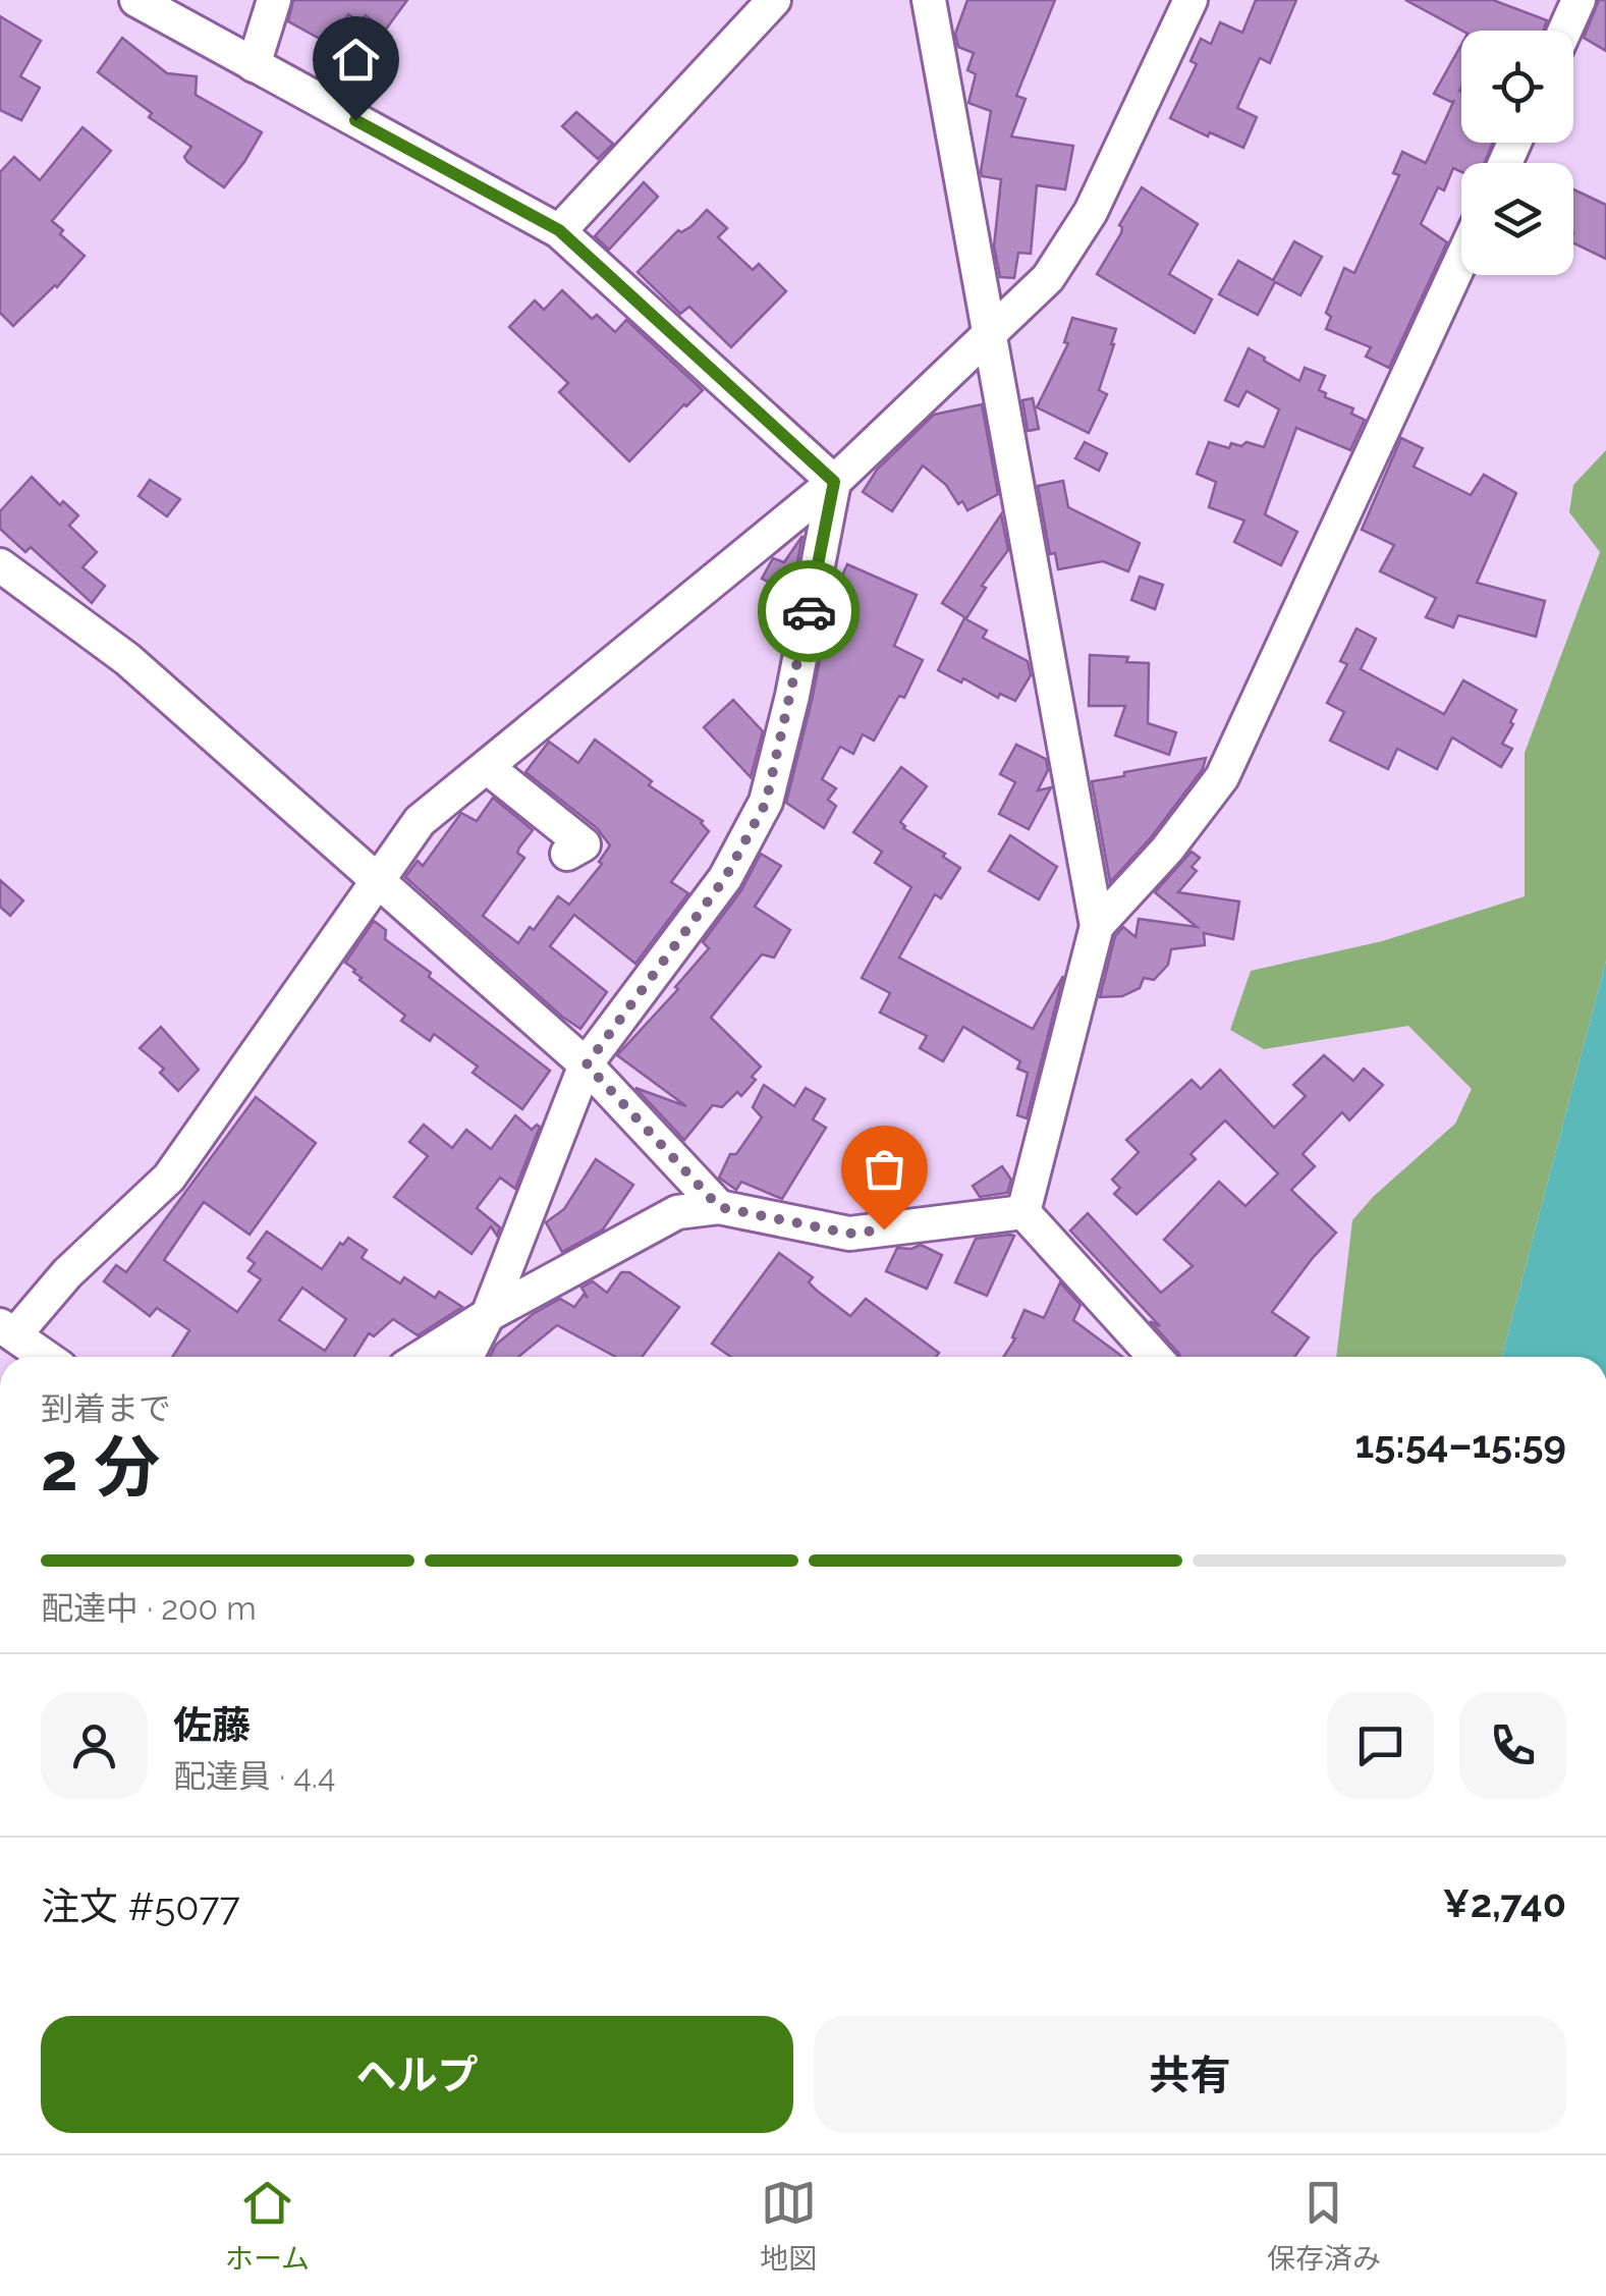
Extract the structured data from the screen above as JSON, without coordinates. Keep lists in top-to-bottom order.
{
  "page": {
    "heading": ["2 分", "到着まで", "15:54–15:59"],
    "panel": [
      "佐藤",
      "配達員 · 4.4",
      "注文 #5077",
      "¥2,740"
    ],
    "bar": "配達中 · 200 m",
    "buttons": ["ヘルプ", "共有"],
    "tabs": ["ホーム", "地図", "保存済み"]
  }
}
